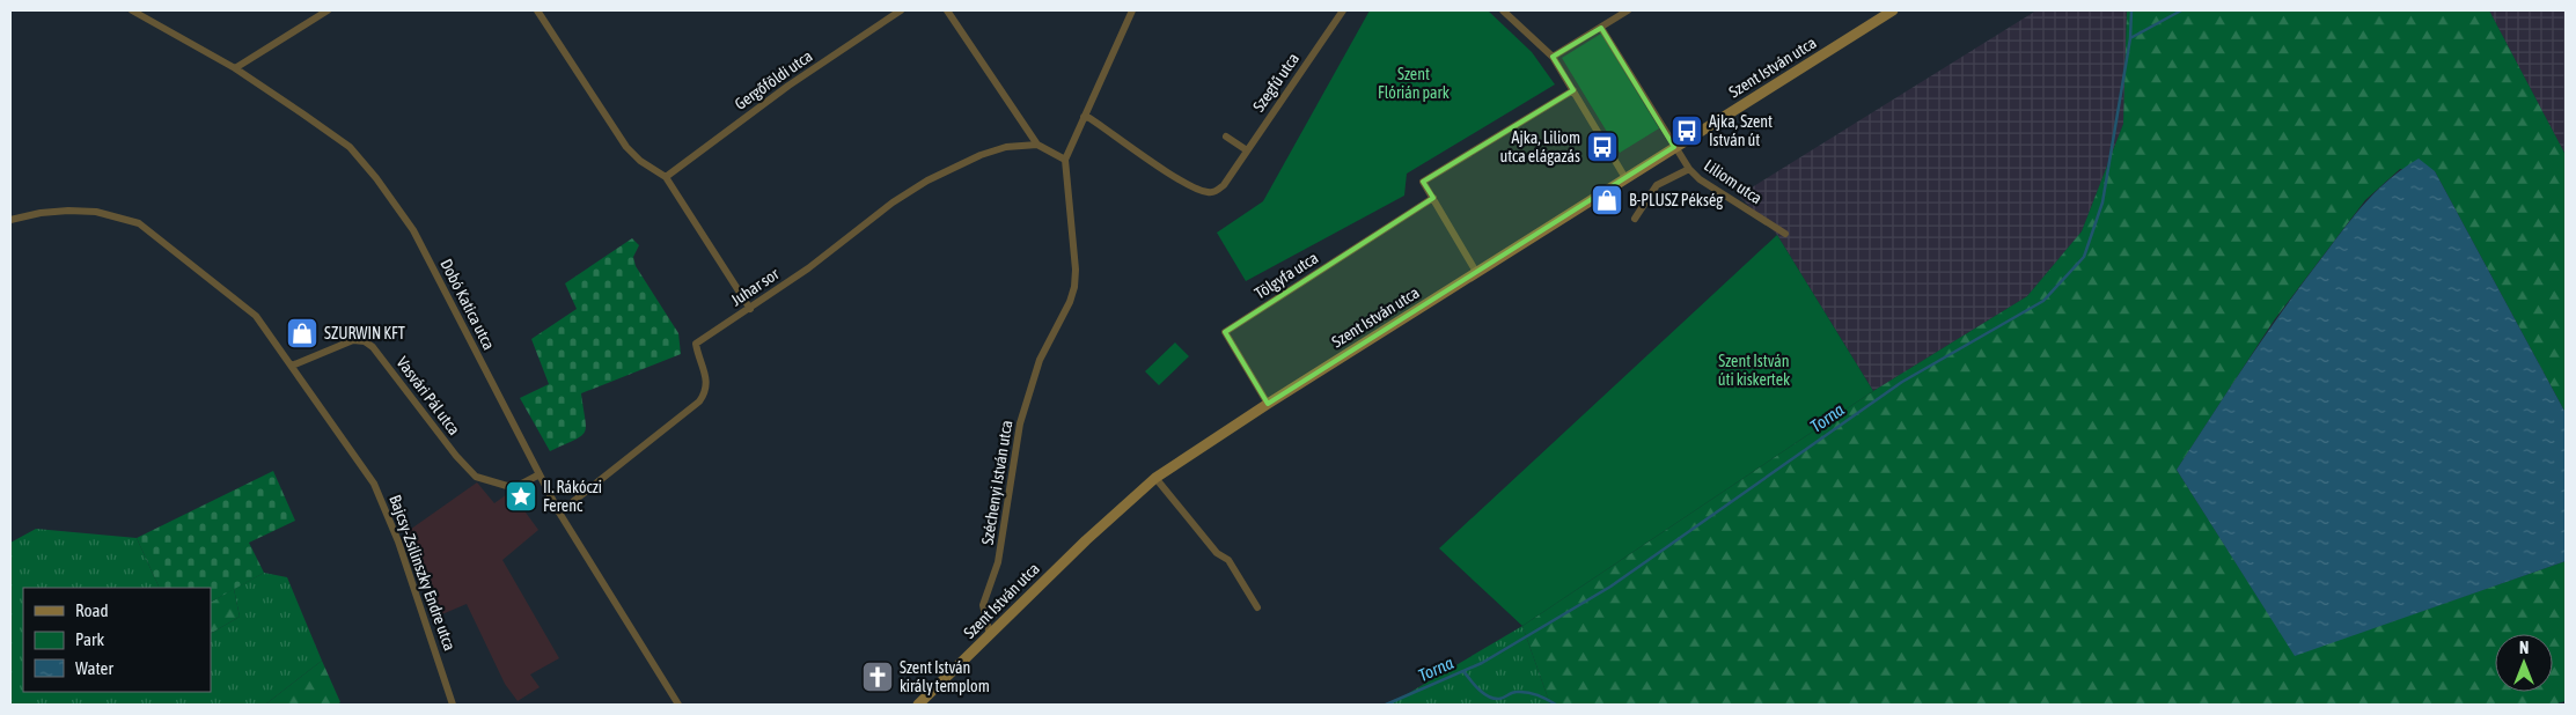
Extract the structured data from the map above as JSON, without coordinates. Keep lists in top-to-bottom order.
{
  "streets": {
    "main road": ["Szent István utca"],
    "street": [
      "Gergőföldi utca",
      "Szegfű utca",
      "Liliom utca",
      "Tölgyfa utca",
      "Juhar sor",
      "Dobó Katica utca",
      "Vasvári Pál utca",
      "Széchenyi István utca",
      "Bajcsy-Zsilinszky Endre utca"
    ]
  },
  "crossings": [
    ["Szent István utca", "Liliom utca"],
    ["Szent István utca", "Tölgyfa utca"],
    ["Szent István utca", "Széchenyi István utca"],
    ["Szegfű utca", "Széchenyi István utca"],
    ["Juhar sor", "Dobó Katica utca"],
    ["Dobó Katica utca", "Vasvári Pál utca"],
    ["Vasvári Pál utca", "Bajcsy-Zsilinszky Endre utca"]
  ],
  "water": ["Torna"],
  "parks": ["Szent Flórián park", "Szent István úti kiskertek"],
  "places": {
    "bus stop": ["Ajka, Szent István út", "Ajka, Liliom utca elágazás"],
    "shop": ["B-PLUSZ Pékség", "SZURWIN KFT"],
    "place": ["II. Rákóczi Ferenc"],
    "church": ["Szent István király templom"]
  },
  "legend": ["Road", "Park", "Water"],
  "north": "top"
}
